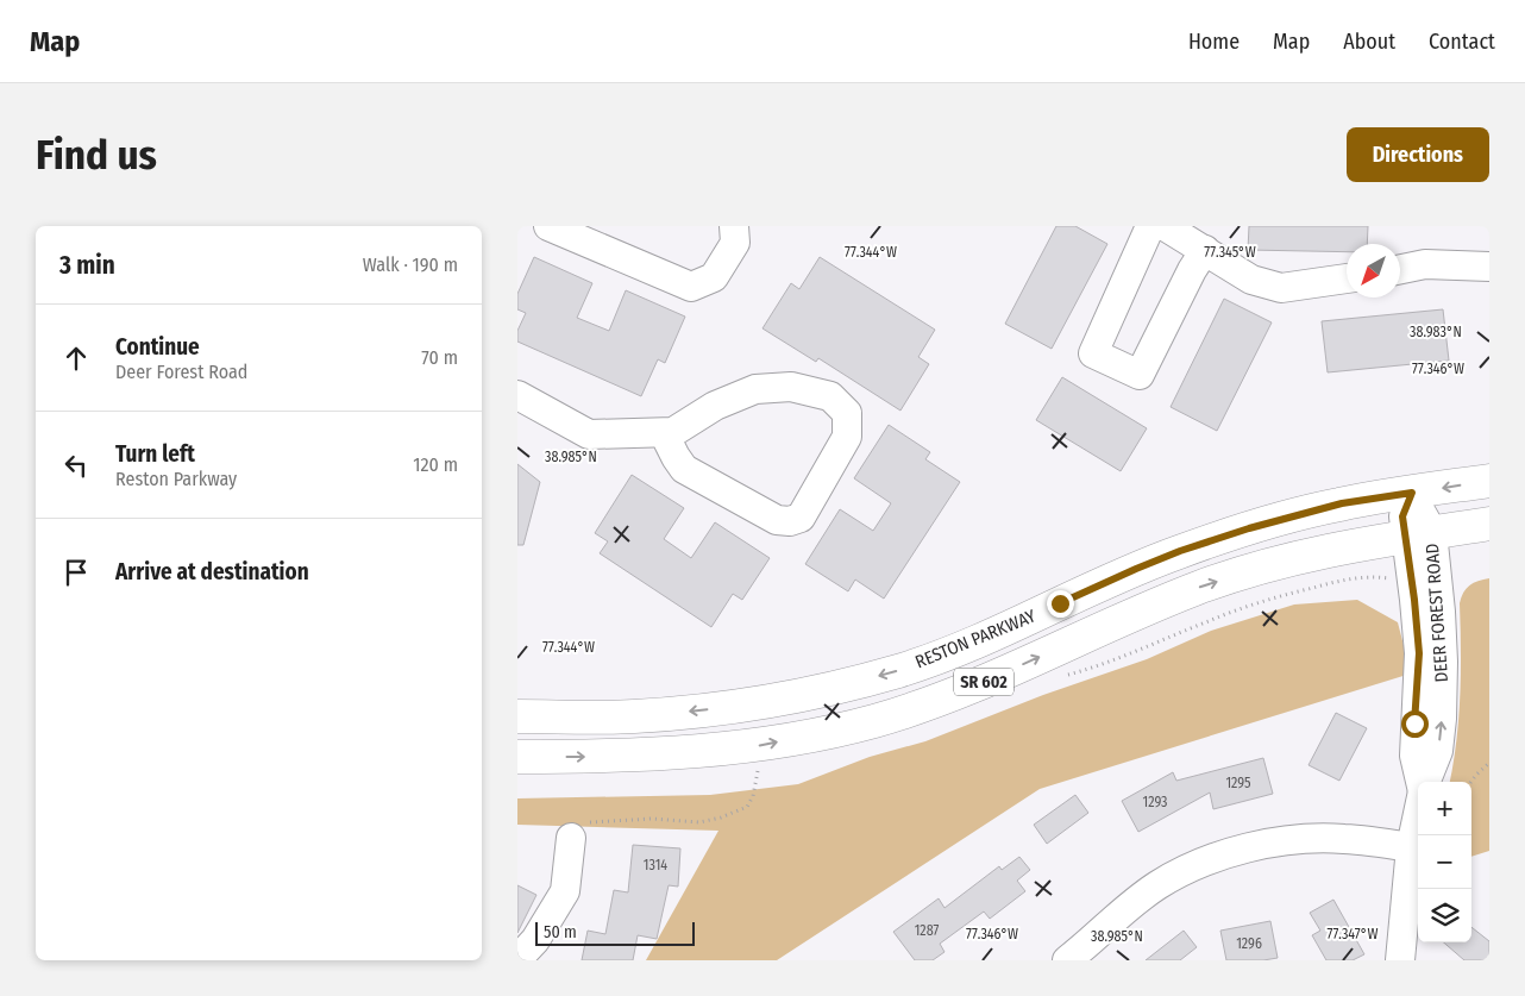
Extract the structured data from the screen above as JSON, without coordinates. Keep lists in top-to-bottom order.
{
  "streets": {
    "main road": ["RESTON PARKWAY", "SR 602"],
    "street": ["DEER FOREST ROAD"]
  },
  "crossings": [
    ["DEER FOREST ROAD", "RESTON PARKWAY"],
    ["DEER FOREST ROAD", "SR 602"]
  ],
  "house_numbers": [
    "1295",
    "1293",
    "1314",
    "1287",
    "1296"
  ],
  "scale_bar": "50 m",
  "north": "bottom left",
  "page": {
    "header": "Map",
    "nav": [
      "Home",
      "Map",
      "About",
      "Contact"
    ],
    "buttons": "Directions",
    "title": "Find us",
    "heading": ["3 min", "Walk · 190 m"],
    "list": [
      ["Continue", "Deer Forest Road", "70 m"],
      ["Turn left", "Reston Parkway", "120 m"],
      "Arrive at destination"
    ],
    "map_buttons": ["+", "−"],
    "scale": "50 m"
  },
  "coordinates": [
    "77.344°W",
    "77.345°W",
    "38.983°N",
    "77.346°W",
    "38.985°N",
    "77.347°W"
  ]
}
